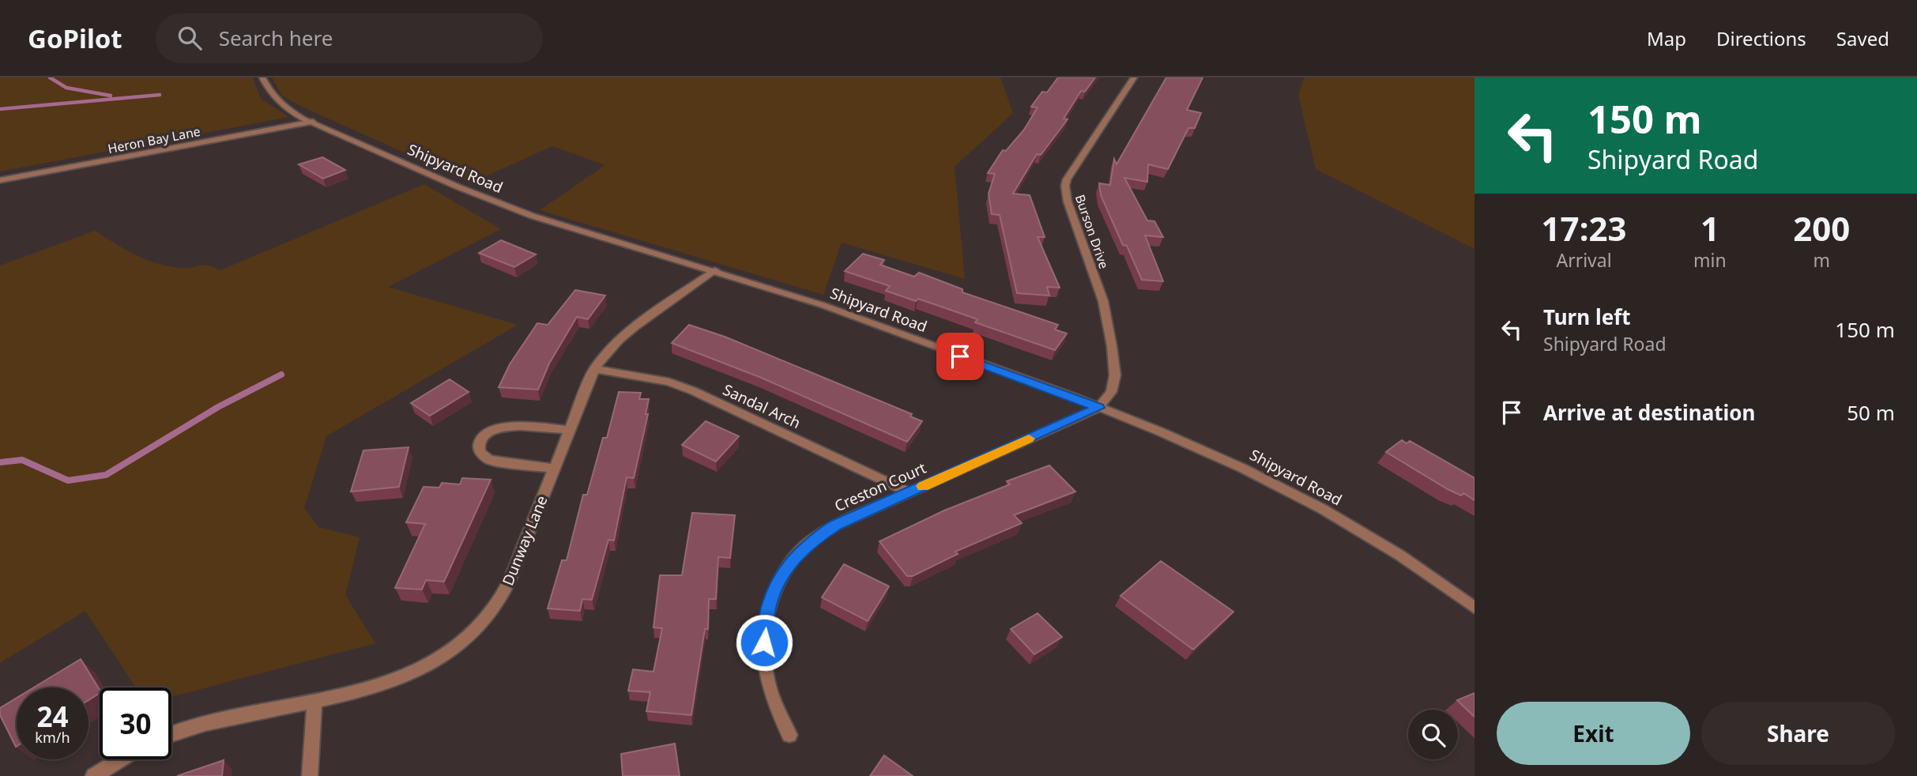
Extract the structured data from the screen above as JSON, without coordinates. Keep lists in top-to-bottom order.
{
  "streets": {
    "street": [
      "Heron Bay Lane",
      "Shipyard Road",
      "Burson Drive",
      "Sandal Arch",
      "Creston Court",
      "Dunway Lane"
    ]
  },
  "crossings": [
    ["Heron Bay Lane", "Shipyard Road"],
    ["Shipyard Road", "Burson Drive"],
    ["Shipyard Road", "Creston Court"],
    ["Shipyard Road", "Dunway Lane"],
    ["Burson Drive", "Creston Court"],
    ["Sandal Arch", "Creston Court"],
    ["Sandal Arch", "Dunway Lane"]
  ],
  "page": {
    "header": "GoPilot",
    "search": "Search here",
    "nav": ["Map", "Directions", "Saved"],
    "turn": ["150 m", "Shipyard Road"],
    "eta": [
      "17:23",
      "Arrival",
      "1",
      "min",
      "200",
      "m"
    ],
    "list": [
      {
        "name": "Turn left",
        "note": "Shipyard Road",
        "value": "150 m"
      },
      {
        "name": "Arrive at destination",
        "value": "50 m"
      }
    ],
    "speed": "24 km/h",
    "limit": "30",
    "buttons": ["Exit", "Share"]
  }
}
